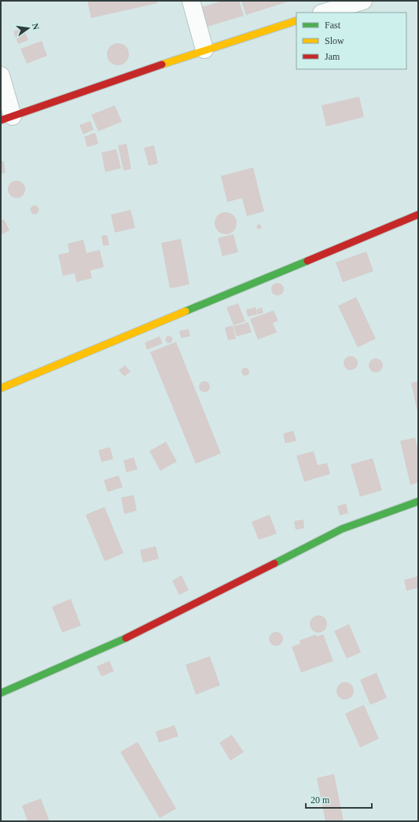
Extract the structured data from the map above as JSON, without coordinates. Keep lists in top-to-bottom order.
{
  "legend": ["Fast", "Slow", "Jam"],
  "scale_bar": "20 m",
  "north": "right"
}
